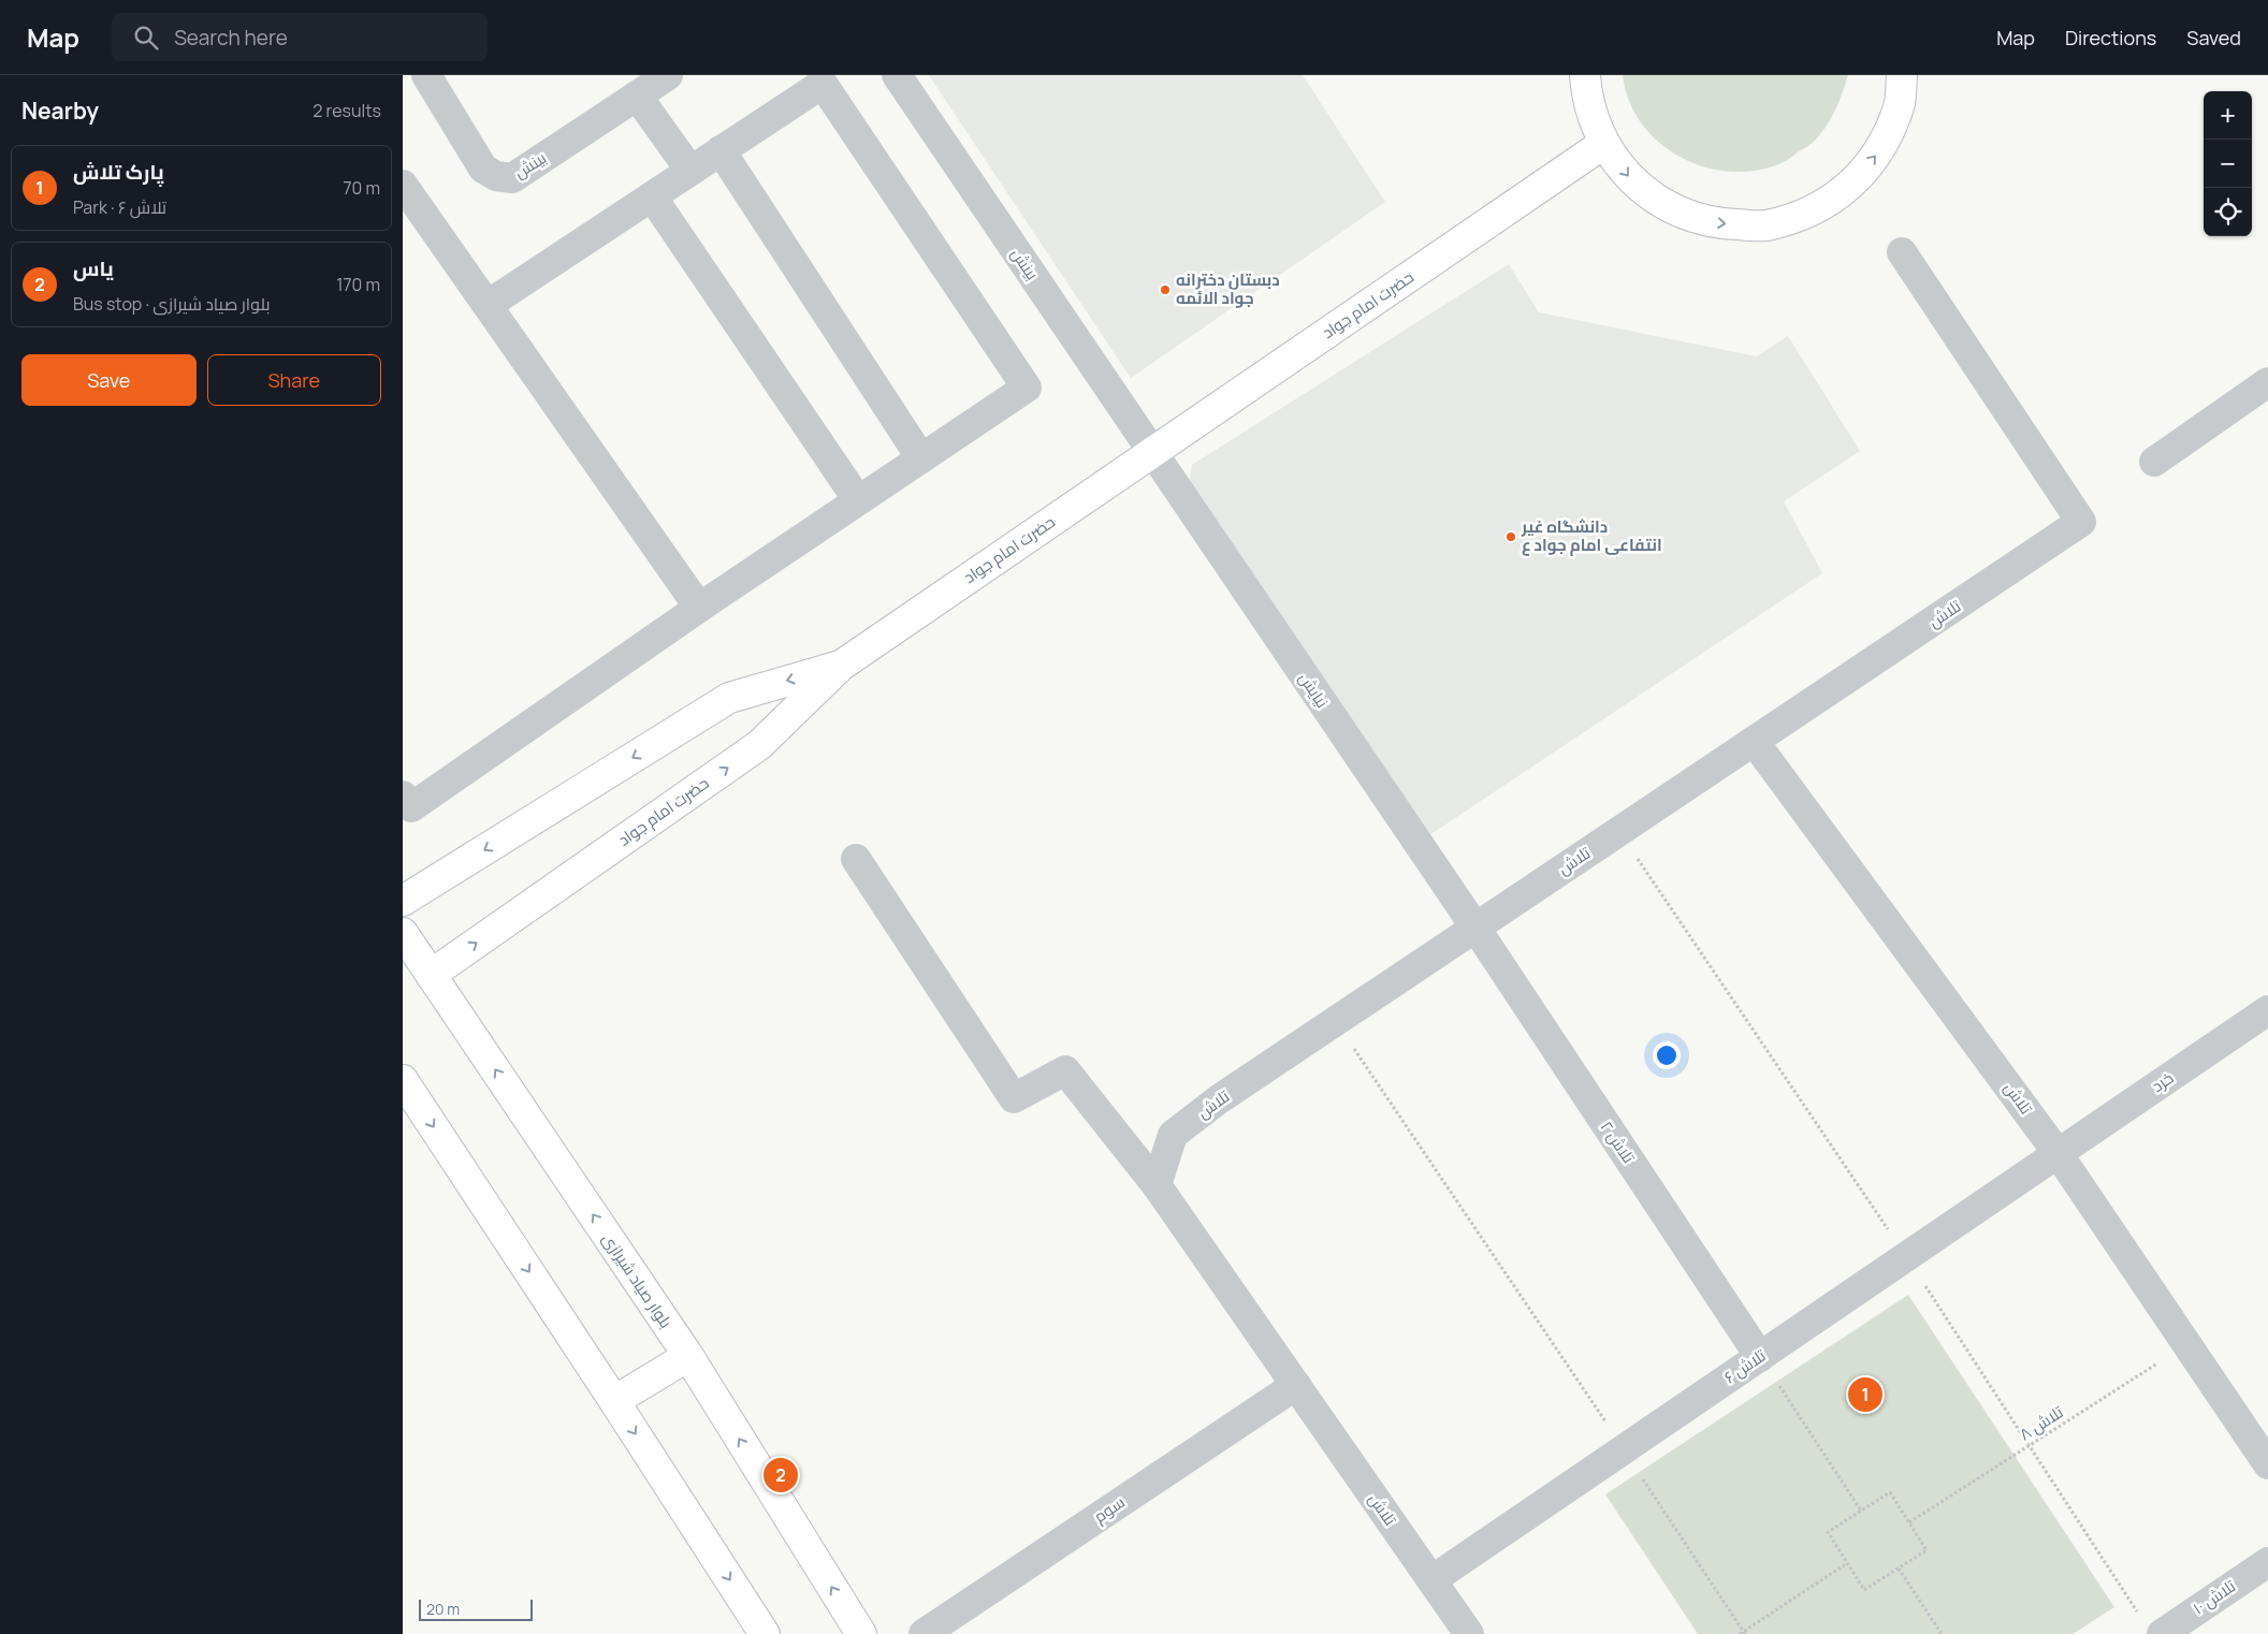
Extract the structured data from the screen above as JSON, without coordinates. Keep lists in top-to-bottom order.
{
  "streets": {
    "street": [
      "بینش",
      "حضرت امام جواد",
      "تلاش",
      "نیایش",
      "خرد",
      "تلاش ۲",
      "بلوار صیاد شیرازی",
      "تلاش ۶",
      "سوم",
      "تلاش ۱۰"
    ],
    "path": ["تلاش ۸"]
  },
  "crossings": [
    ["بینش", "حضرت امام جواد"],
    ["بینش", "نیایش"],
    ["حضرت امام جواد", "نیایش"],
    ["حضرت امام جواد", "بلوار صیاد شیرازی"],
    ["تلاش", "نیایش"],
    ["تلاش", "خرد"],
    ["تلاش", "تلاش ۲"],
    ["تلاش", "تلاش ۶"],
    ["تلاش", "تلاش ۸"],
    ["تلاش", "سوم"],
    ["نیایش", "تلاش ۲"],
    ["خرد", "تلاش ۶"],
    ["تلاش ۲", "تلاش ۶"]
  ],
  "places": ["دبستان دخترانه جواد الائمه", "دانشگاه غیر انتفاعی امام جواد ع"],
  "scale_bar": "20 m",
  "page": {
    "header": "Map",
    "search": "Search here",
    "nav": ["Map", "Directions", "Saved"],
    "heading": ["Nearby", "2 results"],
    "map_buttons": ["+", "−"],
    "list": [
      {
        "mark": "1",
        "name": "پارک تلاش",
        "note": "Park · تلاش ۶",
        "value": "70 m"
      },
      {
        "mark": "2",
        "name": "یاس",
        "note": "Bus stop · بلوار صیاد شیرازی",
        "value": "170 m"
      }
    ],
    "buttons": ["Save", "Share"],
    "pins": ["1", "2"],
    "scale": "20 m"
  }
}
